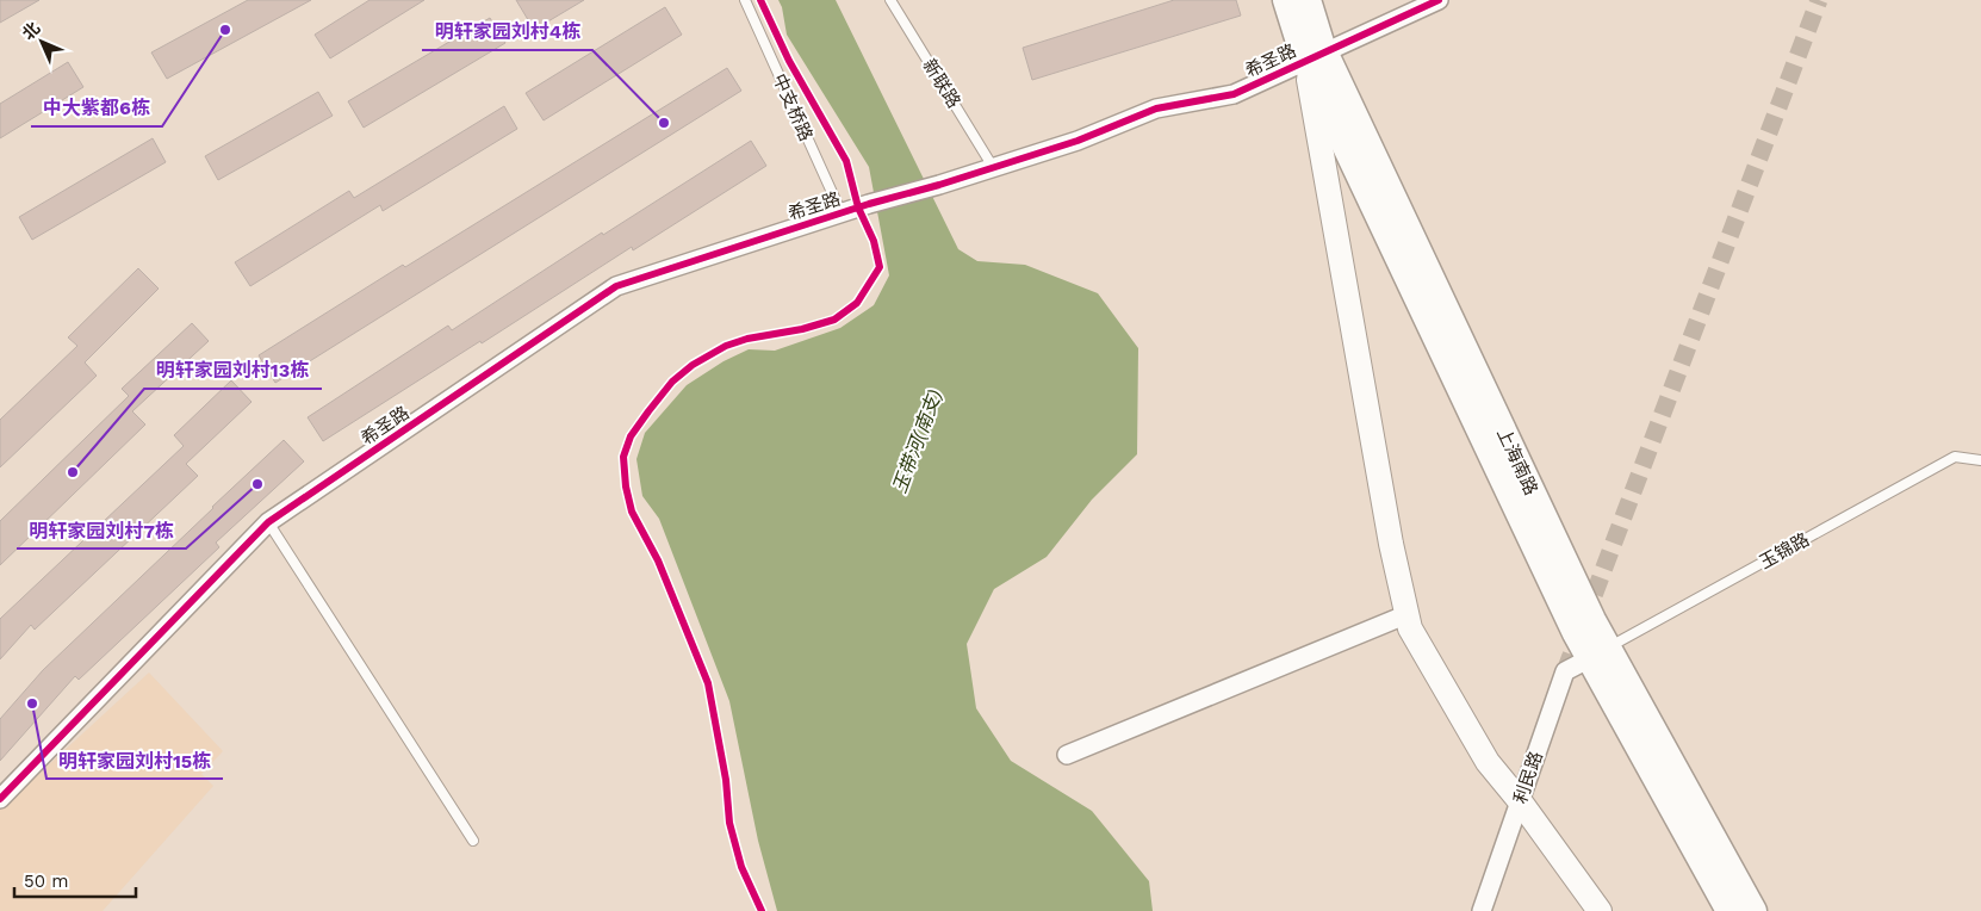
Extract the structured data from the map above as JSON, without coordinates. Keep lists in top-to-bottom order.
{
  "streets": {
    "main road": ["上海南路"],
    "street": ["希圣路", "利民路"],
    "lane": ["新联路", "中支桥路", "玉锦路"]
  },
  "crossings": [
    ["希圣路", "新联路"],
    ["希圣路", "中支桥路"],
    ["希圣路", "上海南路"],
    ["上海南路", "玉锦路"],
    ["上海南路", "利民路"],
    ["玉锦路", "利民路"]
  ],
  "water": ["玉带河(南支)"],
  "places": [
    "中大紫都6栋",
    "明轩家园刘村4栋",
    "明轩家园刘村13栋",
    "明轩家园刘村7栋",
    "明轩家园刘村15栋"
  ],
  "scale_bar": "50 m",
  "north": "top left"
}
